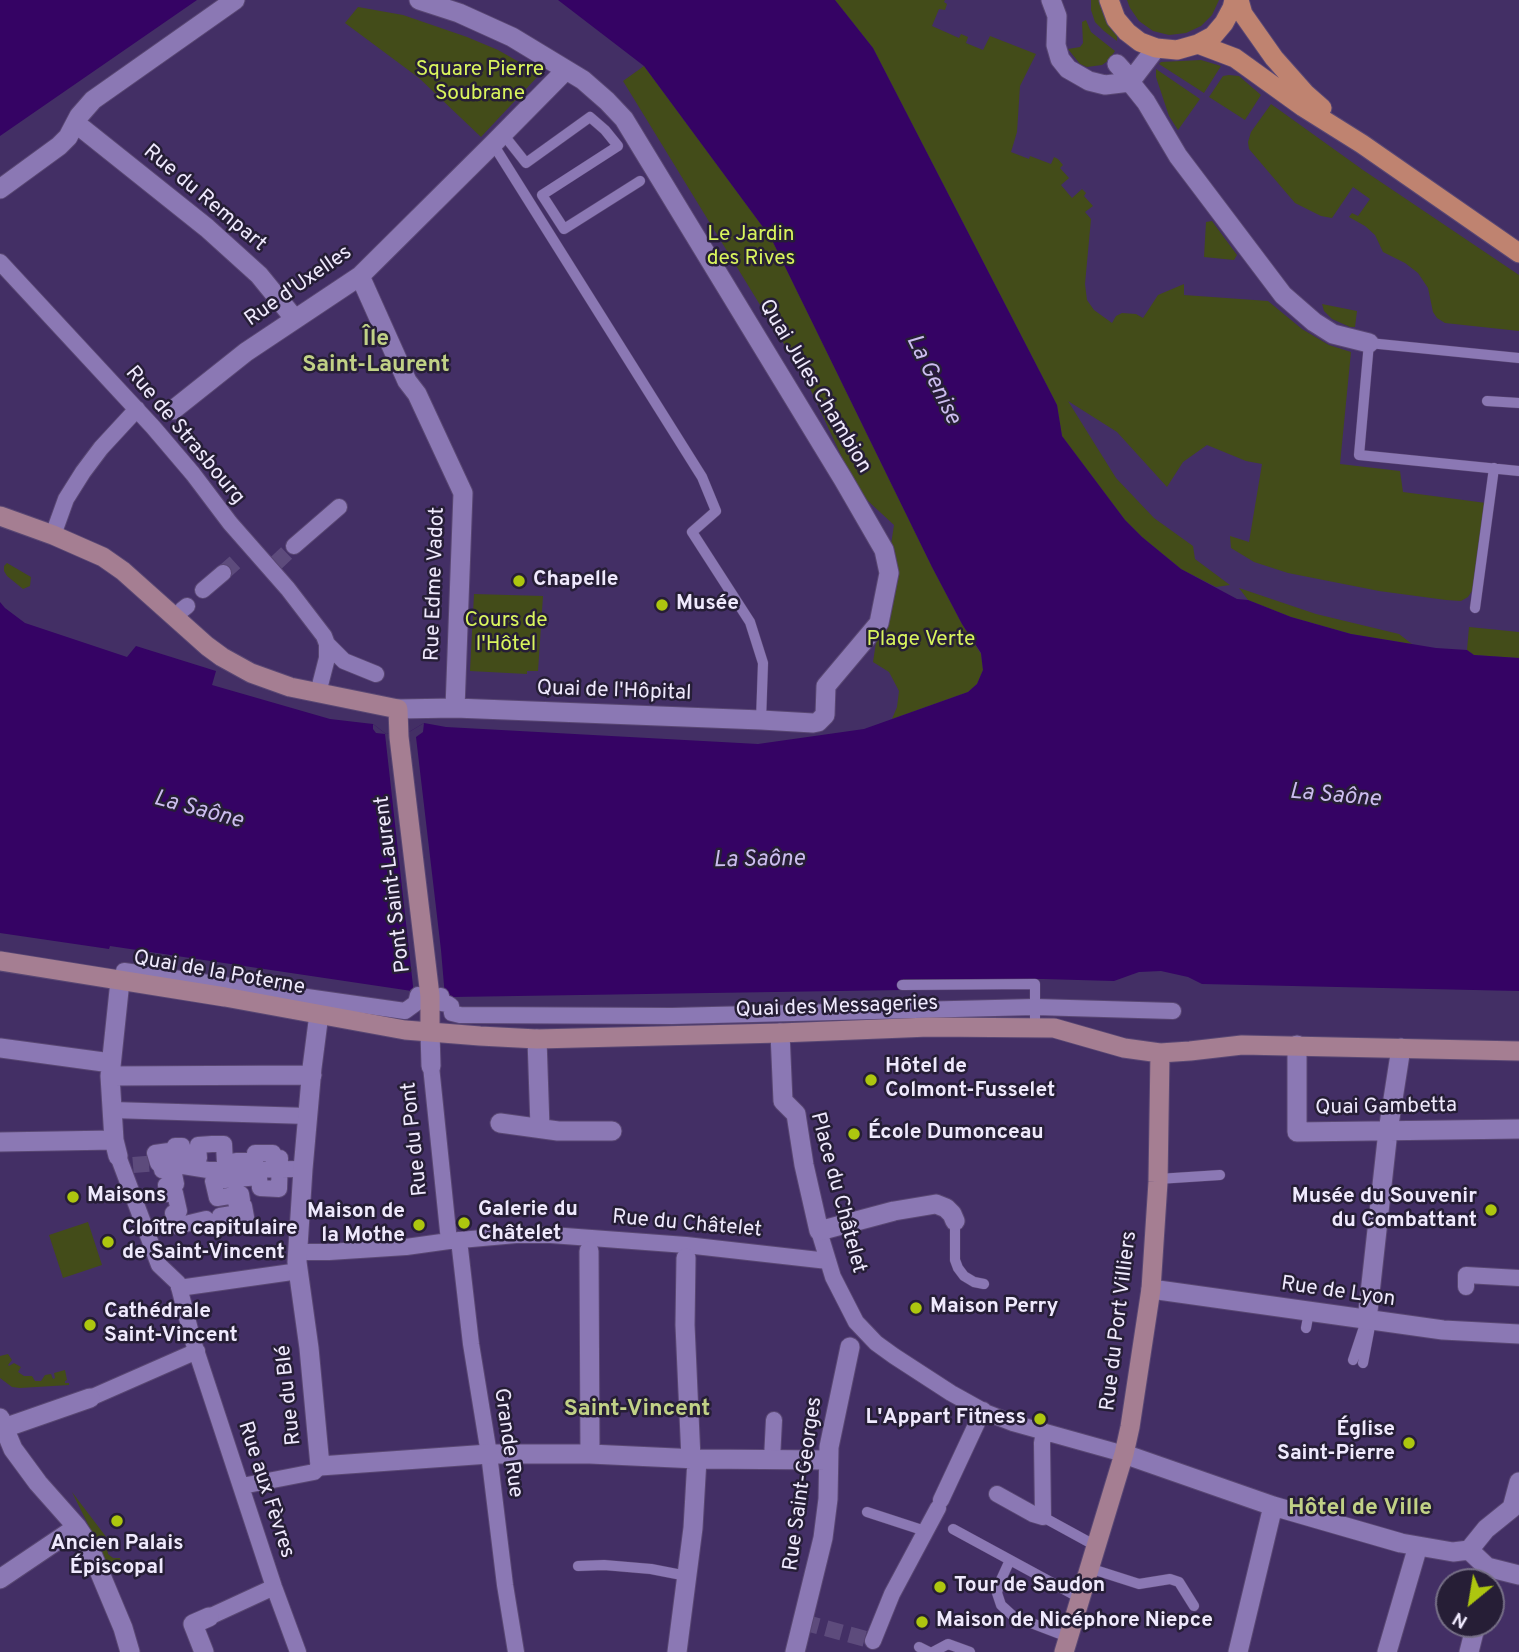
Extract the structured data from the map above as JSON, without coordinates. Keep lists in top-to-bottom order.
{
  "streets": {
    "main road": [
      "Pont Saint-Laurent",
      "Quai de la Poterne",
      "Quai des Messageries",
      "Rue du Port Villiers"
    ],
    "street": [
      "Rue du Rempart",
      "Rue d'Uxelles",
      "Quai Jules Chambion",
      "Rue de Strasbourg",
      "Rue Edme Vadot",
      "Quai de l'Hôpital",
      "Quai Gambetta",
      "Rue du Pont",
      "Place du Châtelet",
      "Rue du Châtelet",
      "Rue de Lyon",
      "Rue du Blé",
      "Grande Rue",
      "Rue Saint-Georges",
      "Rue aux Fèvres"
    ]
  },
  "crossings": [
    ["Rue du Rempart", "Rue d'Uxelles"],
    ["Rue d'Uxelles", "Quai Jules Chambion"],
    ["Rue d'Uxelles", "Rue de Strasbourg"],
    ["Rue d'Uxelles", "Rue Edme Vadot"],
    ["Quai Jules Chambion", "Quai de l'Hôpital"],
    ["Rue Edme Vadot", "Quai de l'Hôpital"],
    ["Quai de l'Hôpital", "Pont Saint-Laurent"],
    ["Pont Saint-Laurent", "Quai de la Poterne"],
    ["Pont Saint-Laurent", "Quai des Messageries"],
    ["Pont Saint-Laurent", "Rue du Pont"],
    ["Quai de la Poterne", "Quai des Messageries"],
    ["Quai de la Poterne", "Rue du Pont"],
    ["Quai de la Poterne", "Rue du Blé"],
    ["Quai des Messageries", "Quai Gambetta"],
    ["Quai des Messageries", "Rue du Pont"],
    ["Quai des Messageries", "Place du Châtelet"],
    ["Quai des Messageries", "Rue du Port Villiers"],
    ["Rue du Pont", "Rue du Châtelet"],
    ["Rue du Pont", "Grande Rue"],
    ["Place du Châtelet", "Rue du Châtelet"],
    ["Place du Châtelet", "Rue du Port Villiers"],
    ["Place du Châtelet", "Rue Saint-Georges"],
    ["Rue du Châtelet", "Rue du Blé"],
    ["Rue du Châtelet", "Grande Rue"],
    ["Rue du Châtelet", "Rue aux Fèvres"],
    ["Rue de Lyon", "Rue du Port Villiers"]
  ],
  "districts": ["Île Saint-Laurent", "Saint-Vincent", "Hôtel de Ville"],
  "water": ["La Genise", "La Saône"],
  "parks": [
    "Square Pierre Soubrane",
    "Le Jardin des Rives",
    "Cours de l'Hôtel",
    "Plage Verte"
  ],
  "places": [
    "Chapelle",
    "Musée",
    "Hôtel de Colmont-Fusselet",
    "École Dumonceau",
    "Maisons",
    "Musée du Souvenir du Combattant",
    "Galerie du Châtelet",
    "Maison de la Mothe",
    "Cloître capitulaire de Saint-Vincent",
    "Maison Perry",
    "Cathédrale Saint-Vincent",
    "L'Appart Fitness",
    "Église Saint-Pierre",
    "Ancien Palais Épiscopal",
    "Tour de Saudon",
    "Maison de Nicéphore Niepce"
  ],
  "north": "bottom left"
}
